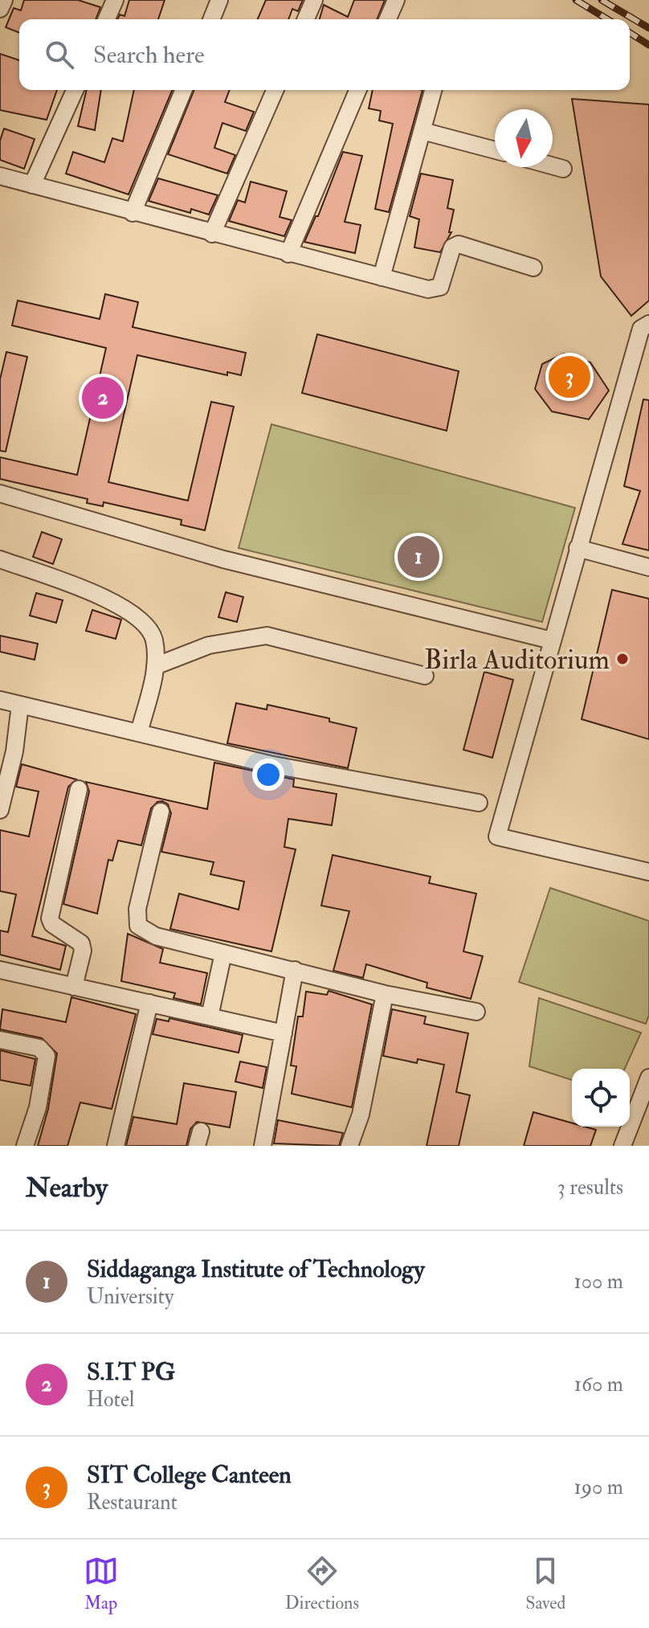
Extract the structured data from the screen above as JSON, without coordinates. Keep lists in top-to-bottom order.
{
  "places": ["Birla Auditorium"],
  "north": "bottom",
  "page": {
    "search": "Search here",
    "pins": ["3", "2", "1"],
    "heading": ["Nearby", "3 results"],
    "list": [
      {
        "mark": "1",
        "name": "Siddaganga Institute of Technology",
        "note": "University",
        "value": "100 m"
      },
      {
        "mark": "2",
        "name": "S.I.T PG",
        "note": "Hotel",
        "value": "160 m"
      },
      {
        "mark": "3",
        "name": "SIT College Canteen",
        "note": "Restaurant",
        "value": "190 m"
      }
    ],
    "nav": ["Map", "Directions", "Saved"]
  }
}
